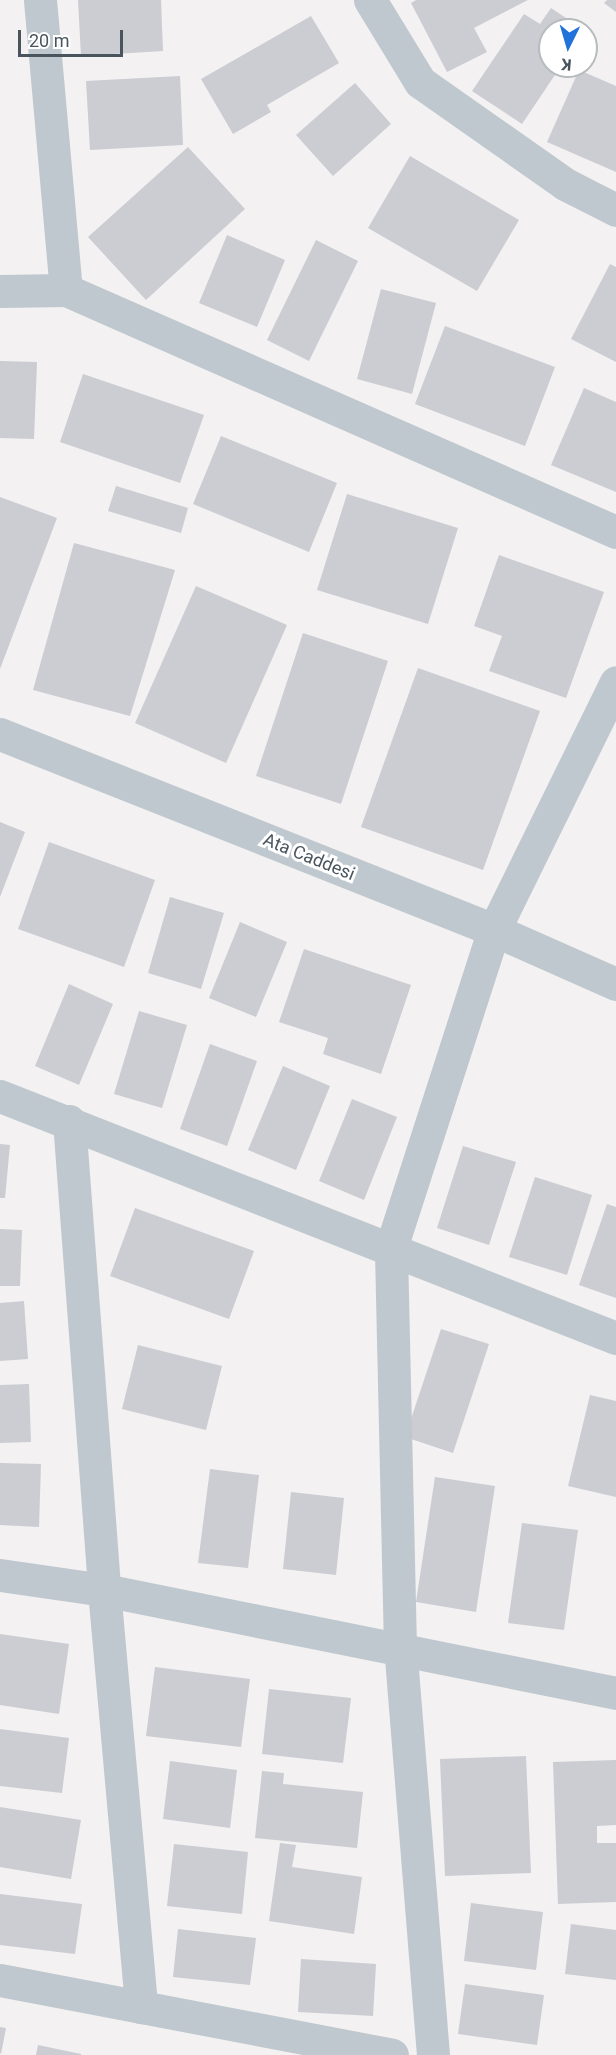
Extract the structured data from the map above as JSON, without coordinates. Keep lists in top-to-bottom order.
{
  "streets": {
    "street": ["Ata Caddesi"]
  },
  "scale_bar": "20 m",
  "north": "bottom"
}
